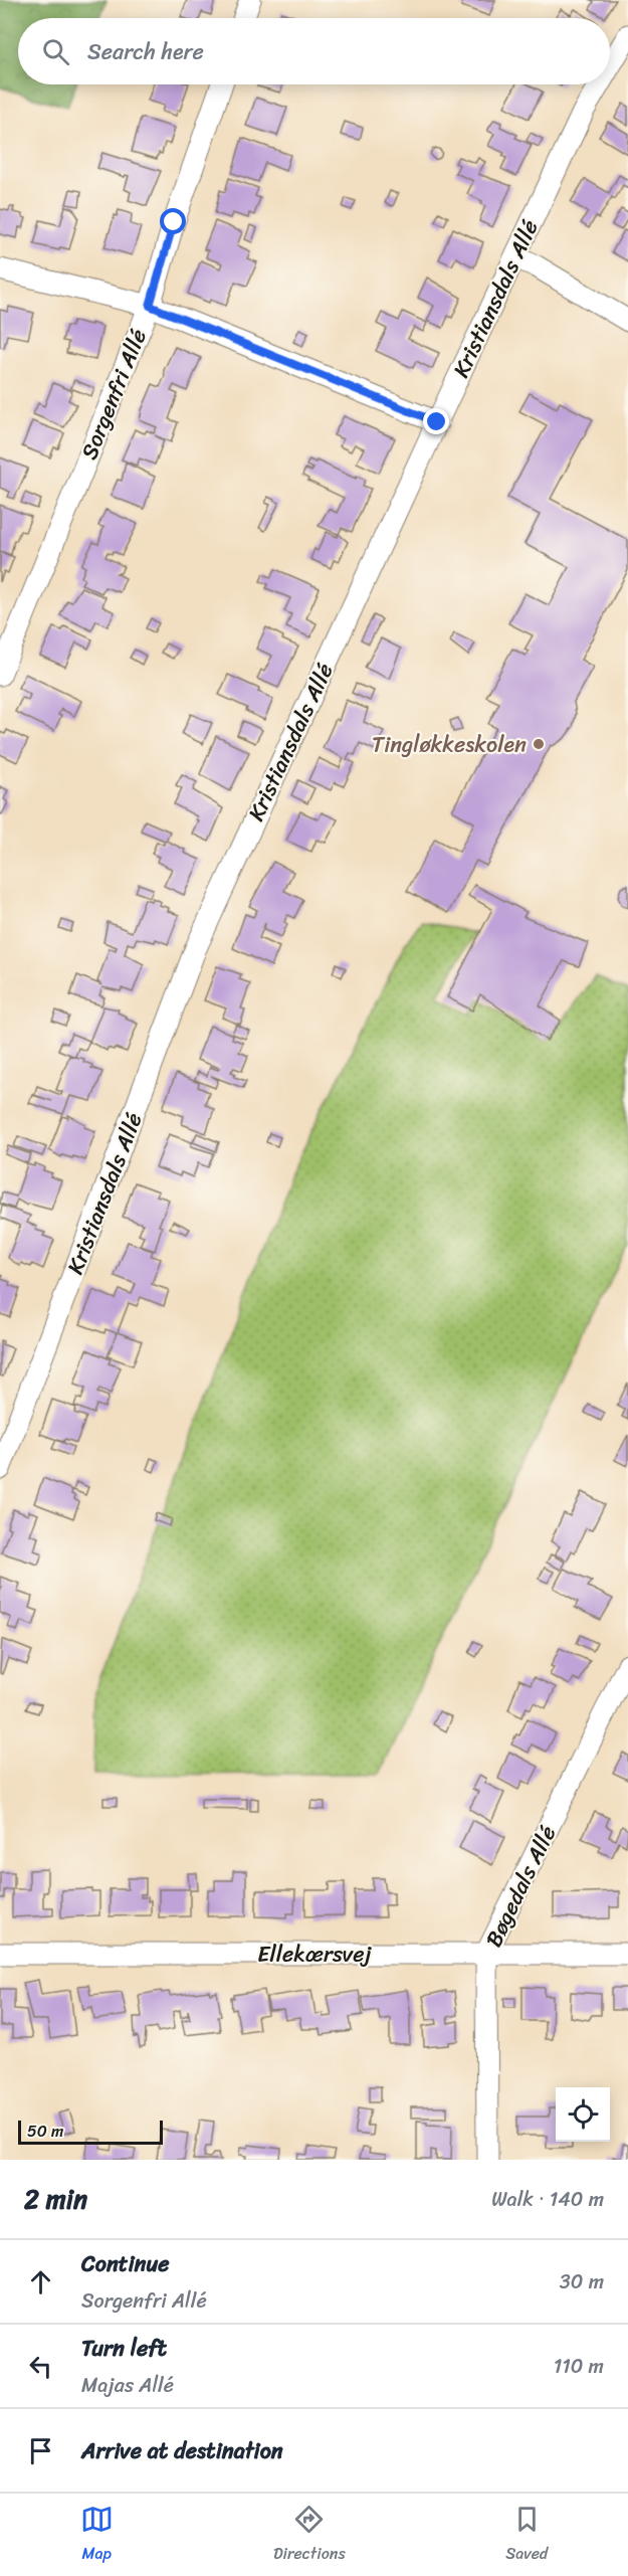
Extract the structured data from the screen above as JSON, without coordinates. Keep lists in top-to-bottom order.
{
  "streets": {
    "street": [
      "Kristiansdals Allé",
      "Sorgenfri Allé",
      "Bøgedals Allé",
      "Ellekærsvej"
    ]
  },
  "crossings": [
    ["Bøgedals Allé", "Ellekærsvej"]
  ],
  "places": ["Tingløkkeskolen"],
  "scale_bar": "50 m",
  "page": {
    "search": "Search here",
    "scale": "50 m",
    "heading": ["2 min", "Walk · 140 m"],
    "list": [
      ["Continue", "Sorgenfri Allé", "30 m"],
      ["Turn left", "Majas Allé", "110 m"],
      "Arrive at destination"
    ],
    "nav": ["Map", "Directions", "Saved"]
  }
}
